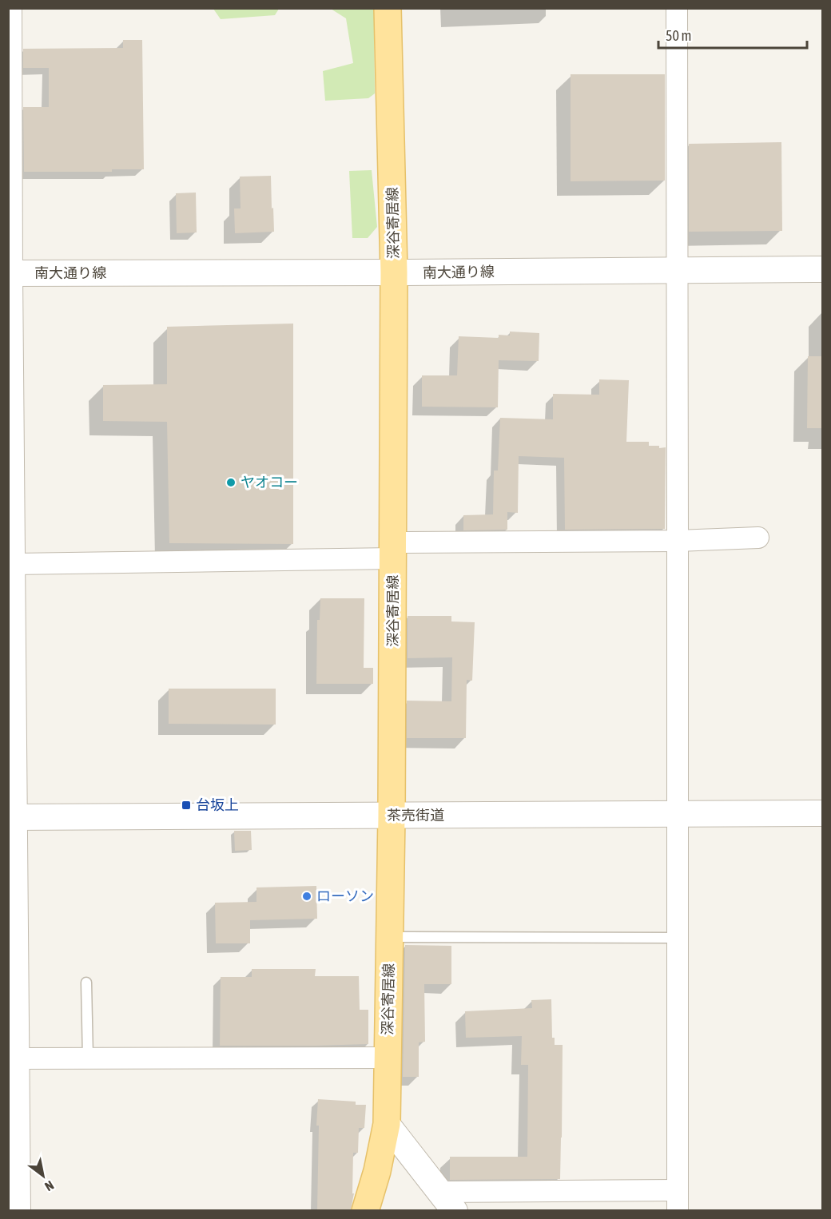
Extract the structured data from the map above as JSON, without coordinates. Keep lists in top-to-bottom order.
{
  "streets": {
    "main road": ["深谷寄居線"],
    "street": ["南大通り線", "茶売街道"]
  },
  "crossings": [
    ["深谷寄居線", "南大通り線"],
    ["深谷寄居線", "茶売街道"]
  ],
  "places": {
    "other": ["ヤオコー", "ローソン"],
    "transit": ["台坂上"]
  },
  "scale_bar": "50 m",
  "north": "bottom right"
}
